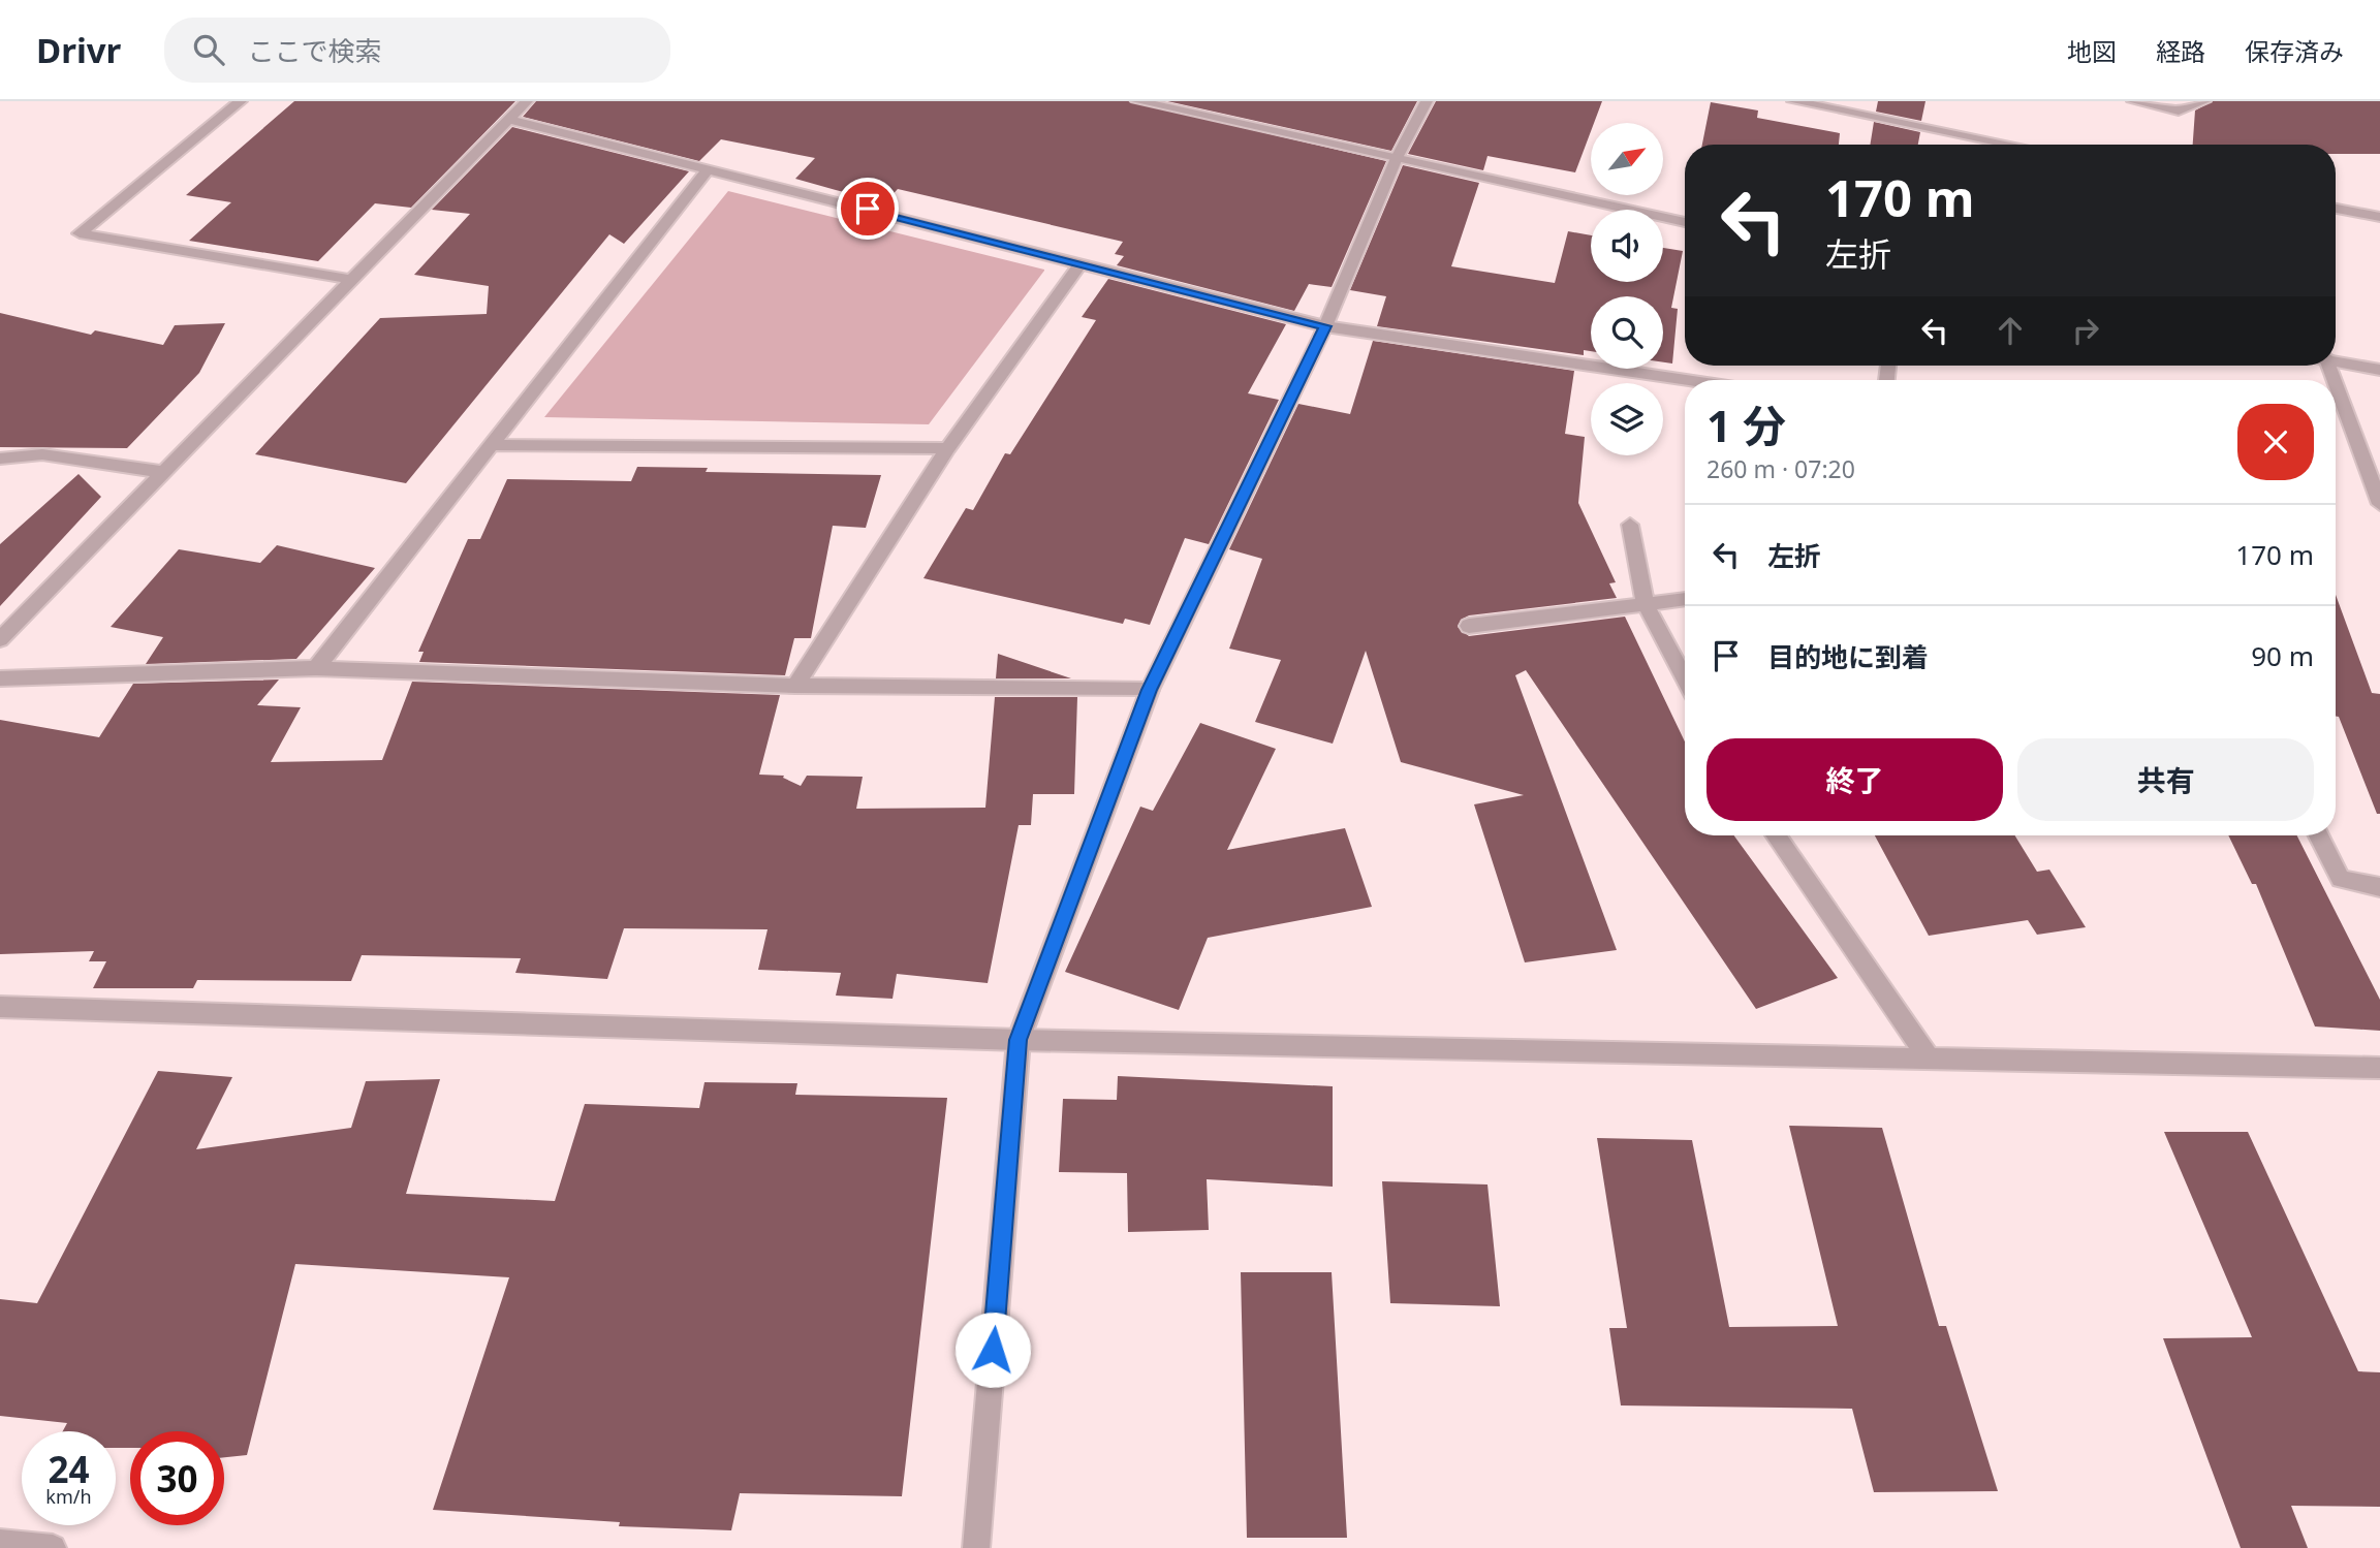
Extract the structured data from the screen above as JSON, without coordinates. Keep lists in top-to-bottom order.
{
  "north": "top right",
  "page": {
    "header": "Drivr",
    "search": "ここで検索",
    "nav": ["地図", "経路", "保存済み"],
    "turn": ["170 m", "左折"],
    "heading": ["1 分", "260 m · 07:20"],
    "list": [
      {
        "name": "左折",
        "value": "170 m"
      },
      {
        "name": "目的地に到着",
        "value": "90 m"
      }
    ],
    "buttons": ["終了", "共有"],
    "speed": "24 km/h",
    "limit": "30"
  }
}
